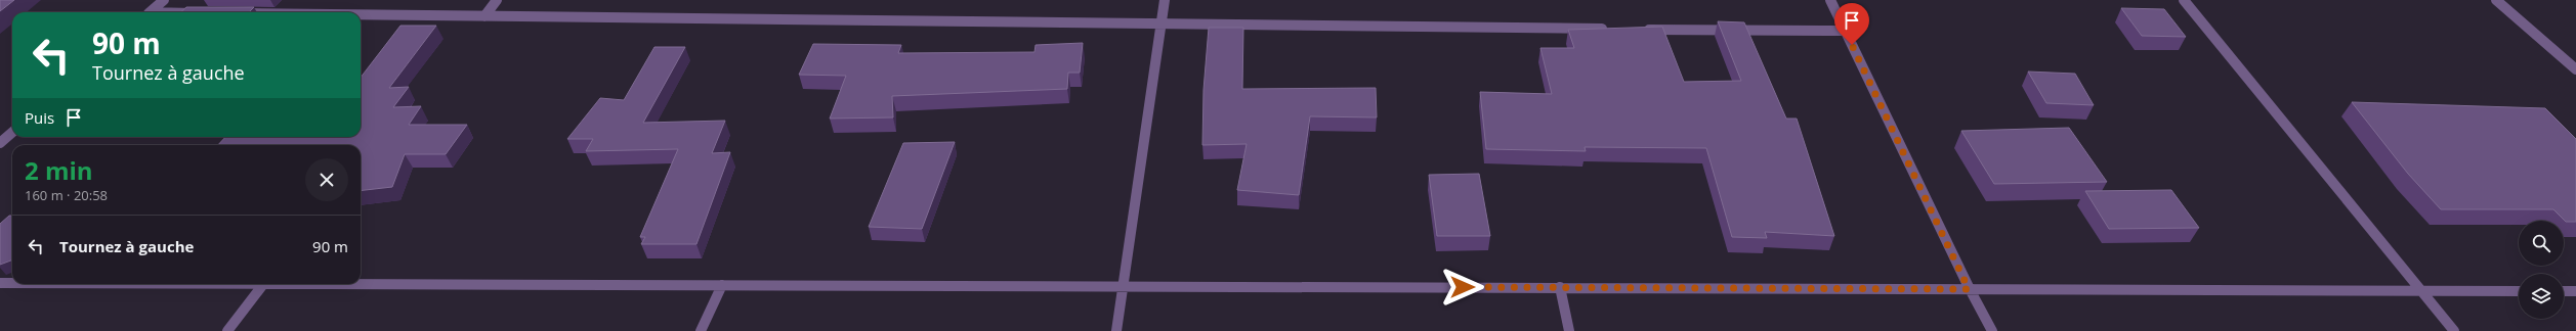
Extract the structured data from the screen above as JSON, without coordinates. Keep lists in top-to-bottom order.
{
  "page": {
    "turn": ["90 m", "Tournez à gauche"],
    "then": "Puis",
    "heading": ["2 min", "160 m · 20:58"],
    "list": [
      {
        "name": "Tournez à gauche",
        "value": "90 m"
      }
    ]
  }
}
